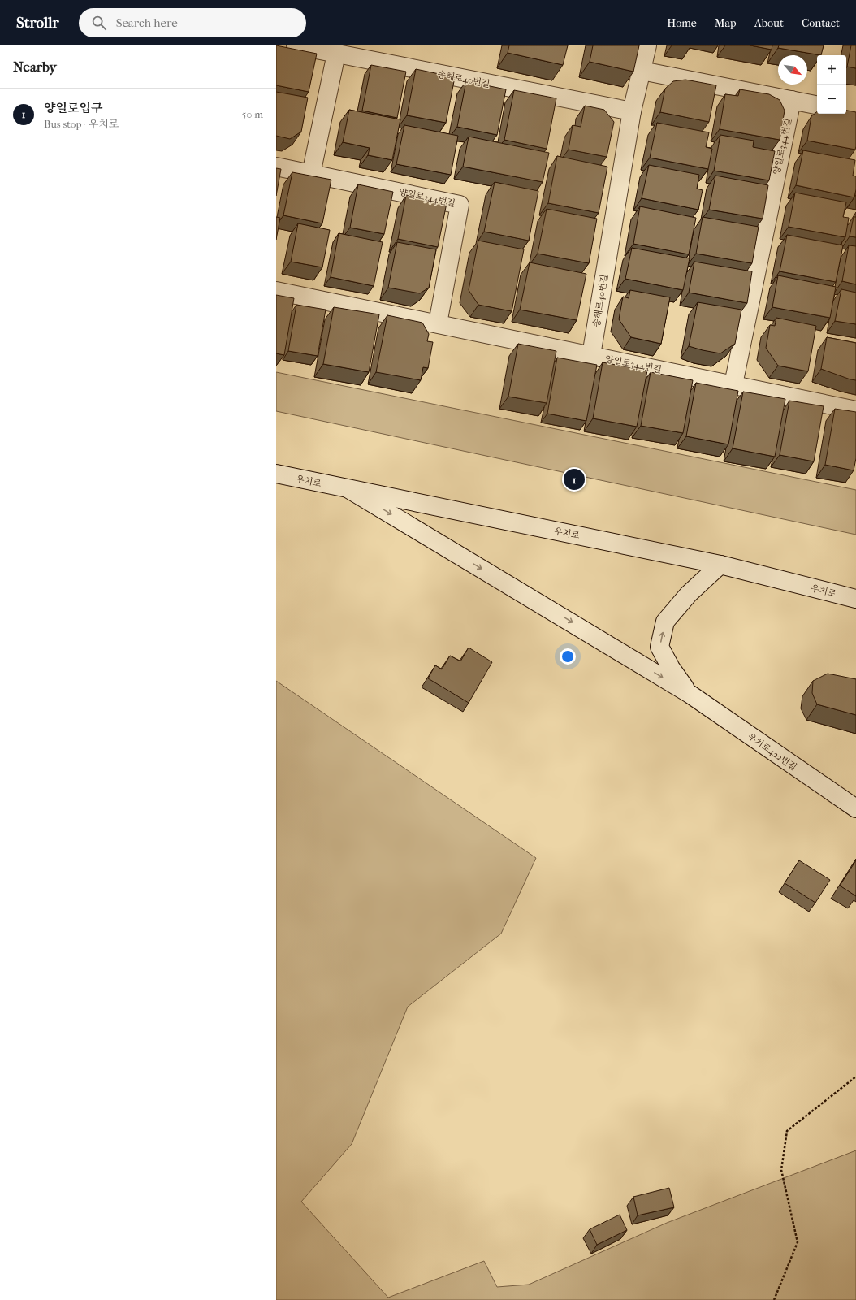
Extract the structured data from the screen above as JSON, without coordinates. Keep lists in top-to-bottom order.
{
  "streets": {
    "street": [
      "송해로40번길",
      "양일로344번길",
      "우치로",
      "우치로422번길"
    ]
  },
  "crossings": [
    ["송해로40번길", "양일로344번길"],
    ["우치로", "우치로422번길"]
  ],
  "one_way": ["우치로422번길"],
  "north": "bottom right",
  "page": {
    "header": "Strollr",
    "search": "Search here",
    "nav": [
      "Home",
      "Map",
      "About",
      "Contact"
    ],
    "heading": "Nearby",
    "map_buttons": ["+", "−"],
    "list": [
      {
        "mark": "1",
        "name": "양일로입구",
        "note": "Bus stop · 우치로",
        "value": "50 m"
      }
    ],
    "pins": "1"
  }
}
